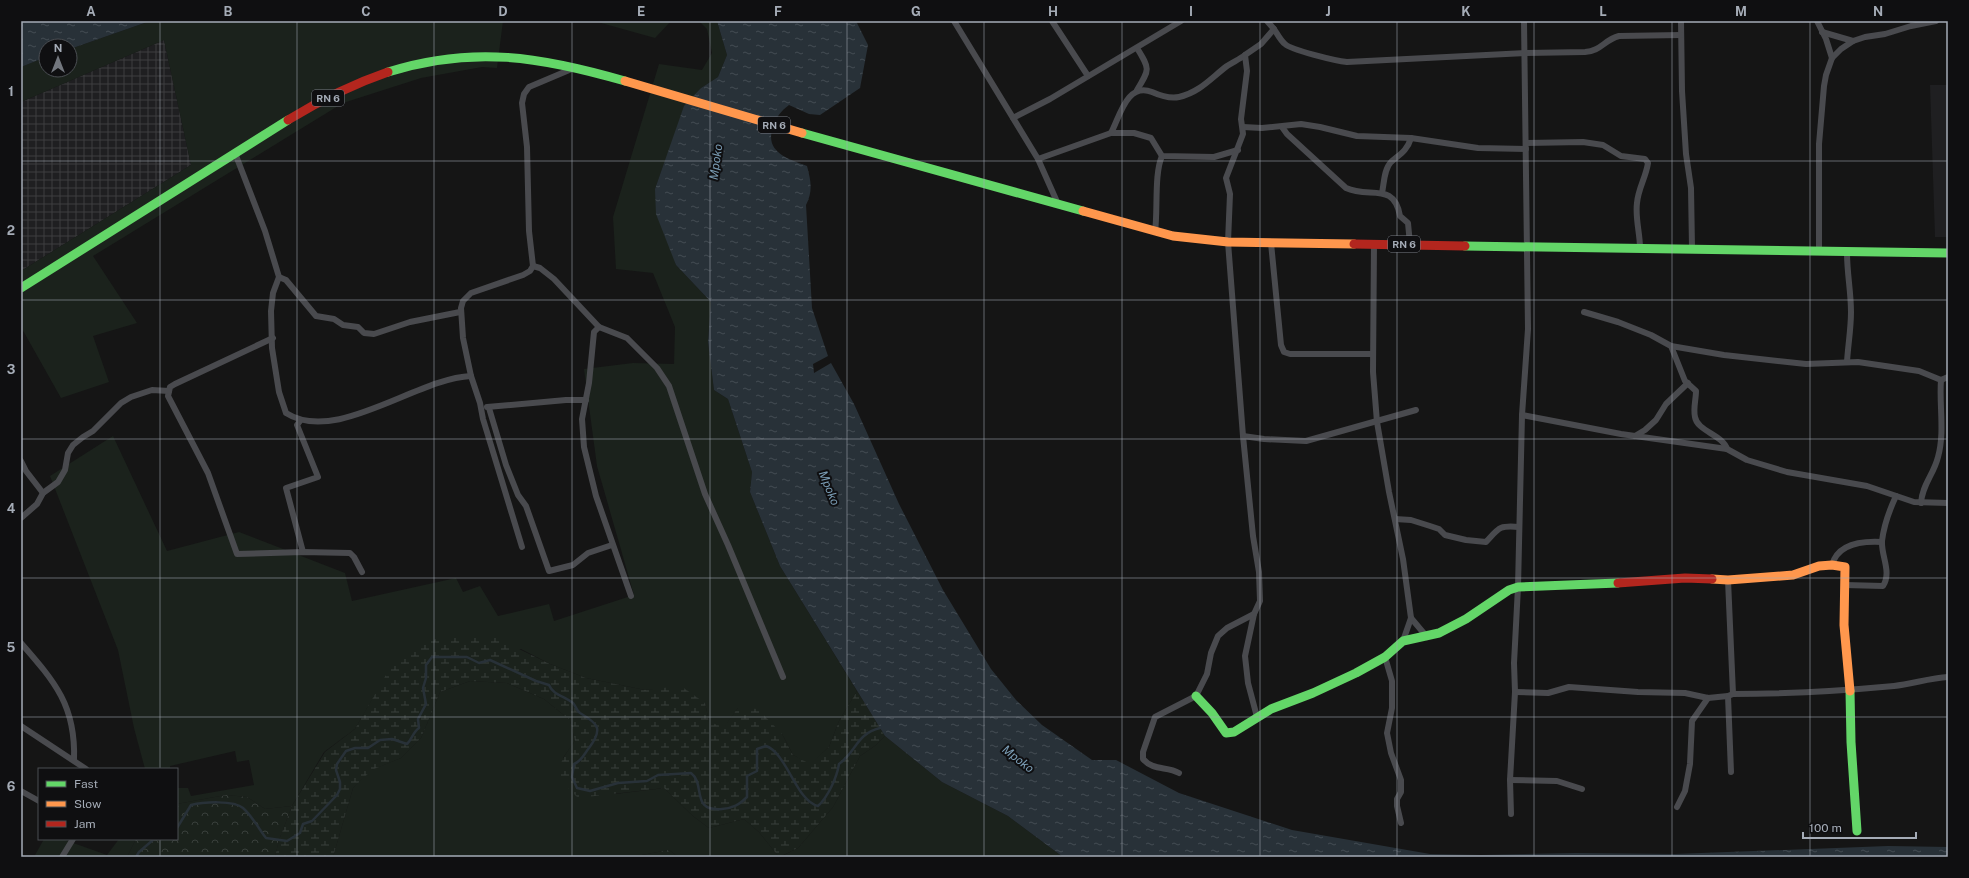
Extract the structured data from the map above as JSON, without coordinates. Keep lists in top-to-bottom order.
{
  "streets": {
    "main road": ["RN 6"]
  },
  "water": ["Mpoko"],
  "legend": ["Fast", "Slow", "Jam"],
  "scale_bar": "100 m",
  "north": "top",
  "grid": {
    "columns": [
      "A",
      "B",
      "C",
      "D",
      "E",
      "F",
      "G",
      "H",
      "I",
      "J",
      "K",
      "L",
      "M",
      "N"
    ],
    "rows": [
      "1",
      "2",
      "3",
      "4",
      "5",
      "6"
    ]
  }
}
